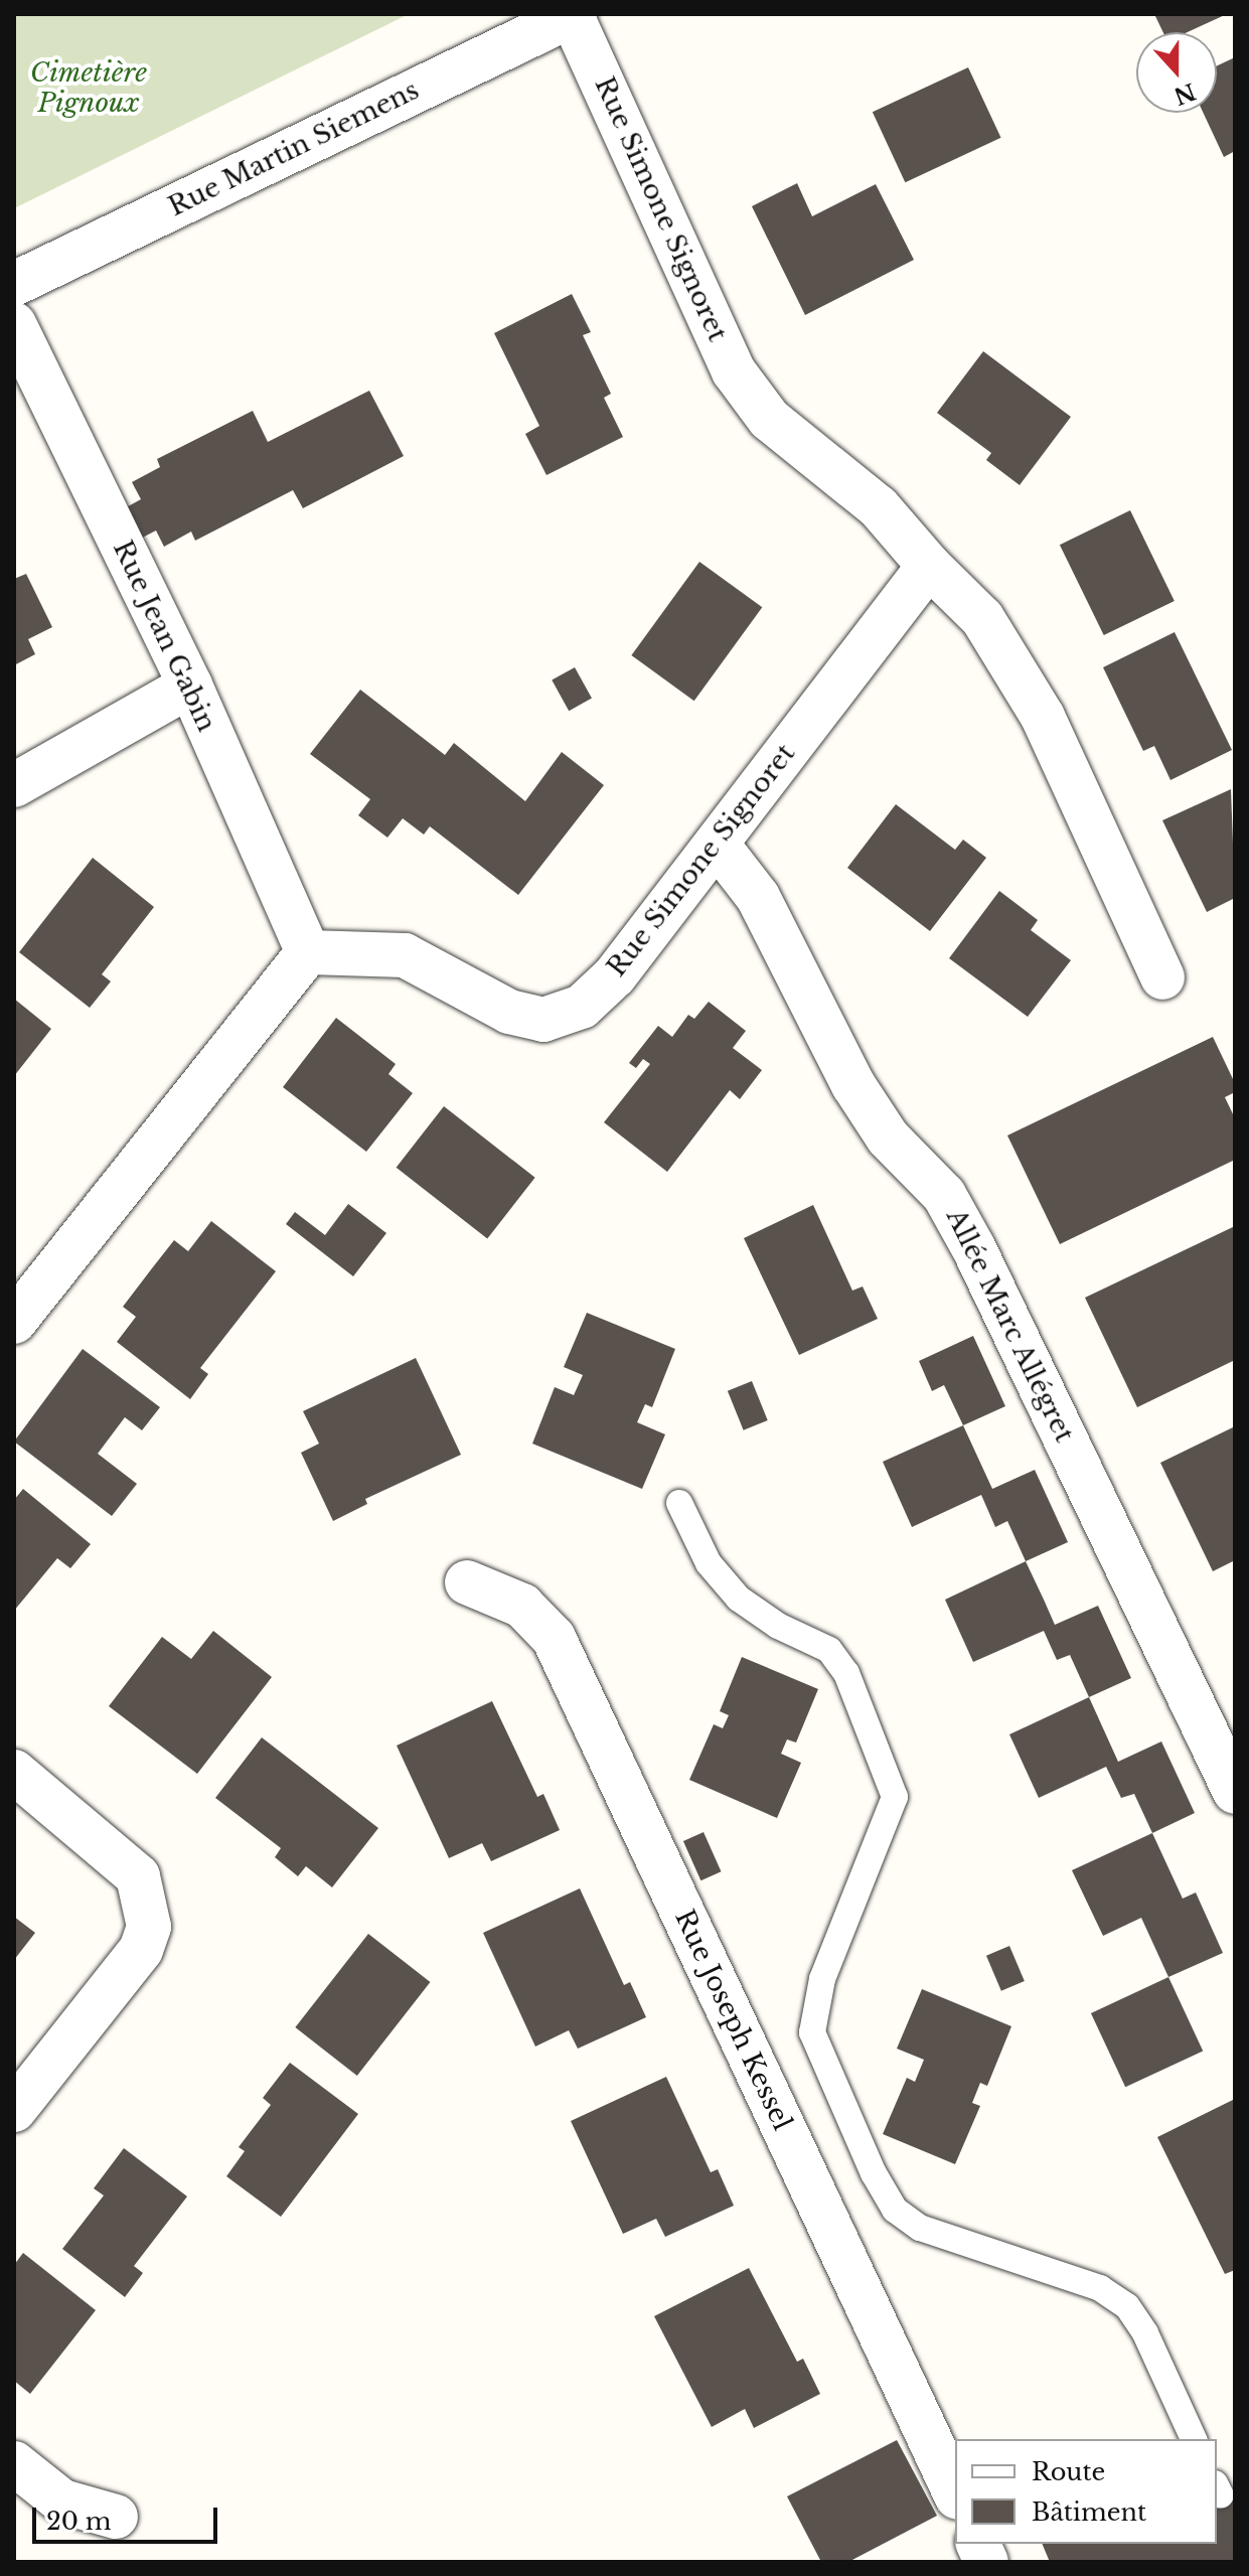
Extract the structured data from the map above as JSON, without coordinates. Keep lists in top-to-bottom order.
{
  "streets": {
    "street": [
      "Rue Martin Siemens",
      "Rue Simone Signoret",
      "Rue Jean Gabin",
      "Allée Marc Allégret",
      "Rue Joseph Kessel"
    ]
  },
  "crossings": [
    ["Rue Martin Siemens", "Rue Simone Signoret"],
    ["Rue Simone Signoret", "Rue Jean Gabin"],
    ["Rue Simone Signoret", "Allée Marc Allégret"]
  ],
  "parks": ["Cimetière Pignoux"],
  "legend": ["Route", "Bâtiment"],
  "scale_bar": "20 m",
  "north": "bottom"
}
